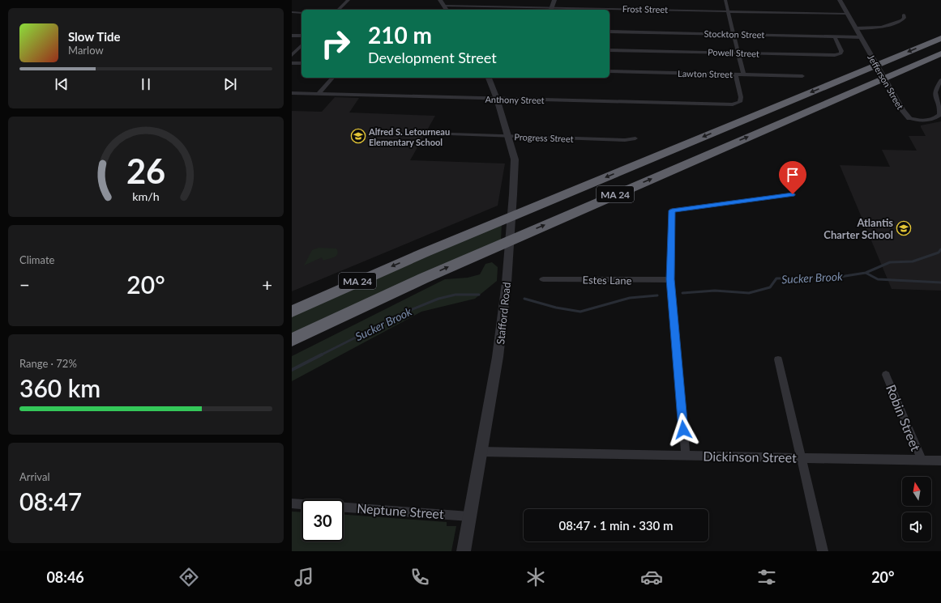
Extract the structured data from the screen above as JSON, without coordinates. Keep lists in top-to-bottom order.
{
  "streets": {
    "highway": ["MA 24"],
    "street": [
      "Frost Street",
      "Stockton Street",
      "Powell Street",
      "Lawton Street",
      "Jefferson Street",
      "Anthony Street",
      "Progress Street",
      "Estes Lane",
      "Stafford Road",
      "Robin Street",
      "Dickinson Street",
      "Neptune Street"
    ]
  },
  "crossings": [
    ["Frost Street", "Jefferson Street"],
    ["Stockton Street", "Powell Street"],
    ["Stockton Street", "Jefferson Street"],
    ["Lawton Street", "Anthony Street"],
    ["Anthony Street", "Stafford Road"],
    ["Progress Street", "Stafford Road"],
    ["Stafford Road", "Dickinson Street"],
    ["Stafford Road", "Neptune Street"],
    ["Robin Street", "Dickinson Street"]
  ],
  "water": ["Sucker Brook"],
  "places": {
    "school or university": ["Alfred S. Letourneau Elementary School", "Atlantis Charter School"]
  },
  "north": "top",
  "page": {
    "turn": ["210 m", "Development Street"],
    "song": ["Slow Tide", "Marlow"],
    "tile": [
      "Climate",
      ["Range · 72%", "360 km"],
      ["Arrival", "08:47"]
    ],
    "heat": ["−", "20°", "+"],
    "limit": "30",
    "trip": "08:47 · 1 min · 330 m",
    "tabs": ["08:46", "20°"],
    "gauge": ["26", "km/h"]
  }
}
